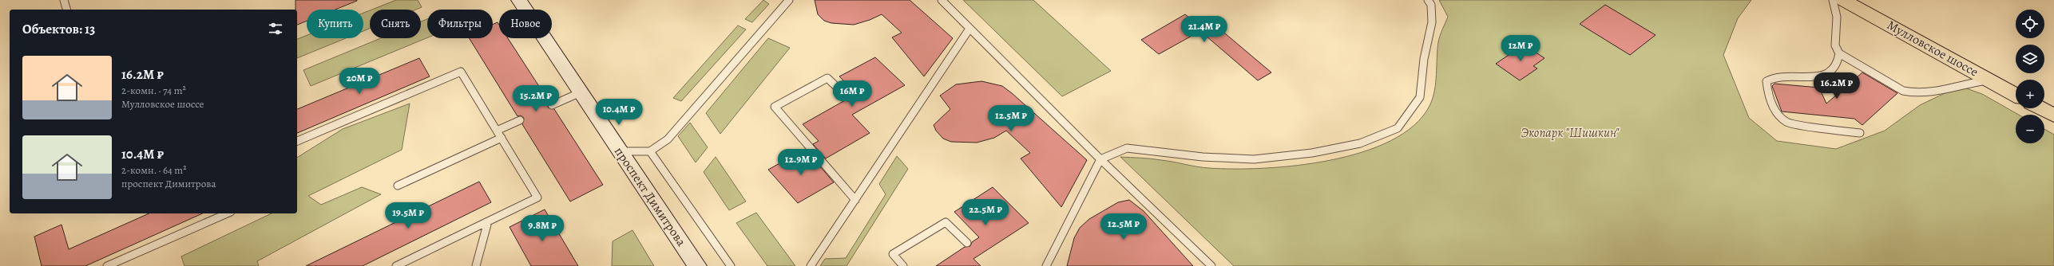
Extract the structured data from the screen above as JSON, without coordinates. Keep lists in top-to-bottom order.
{
  "streets": {
    "highway": ["Мулловское шоссе"],
    "main road": ["проспект Димитрова"]
  },
  "parks": ["Экопарк \"Шишкин\""],
  "page": {
    "map_buttons": ["+", "−"],
    "chip": [
      "Купить",
      "Снять",
      "Фильтры",
      "Новое"
    ],
    "heading": "Объектов: 13",
    "price": [
      "21.4M ₽",
      "12M ₽",
      "20M ₽",
      "16.2M ₽",
      "16M ₽",
      "15.2M ₽",
      "10.4M ₽",
      "12.5M ₽",
      "12.9M ₽",
      "22.5M ₽",
      "19.5M ₽",
      "12.5M ₽",
      "9.8M ₽"
    ],
    "list": [
      {
        "name": "16.2M ₽",
        "note": "2-комн. · 74 m² · Мулловское шоссе"
      },
      {
        "name": "10.4M ₽",
        "note": "2-комн. · 64 m² · проспект Димитрова"
      }
    ]
  }
}
